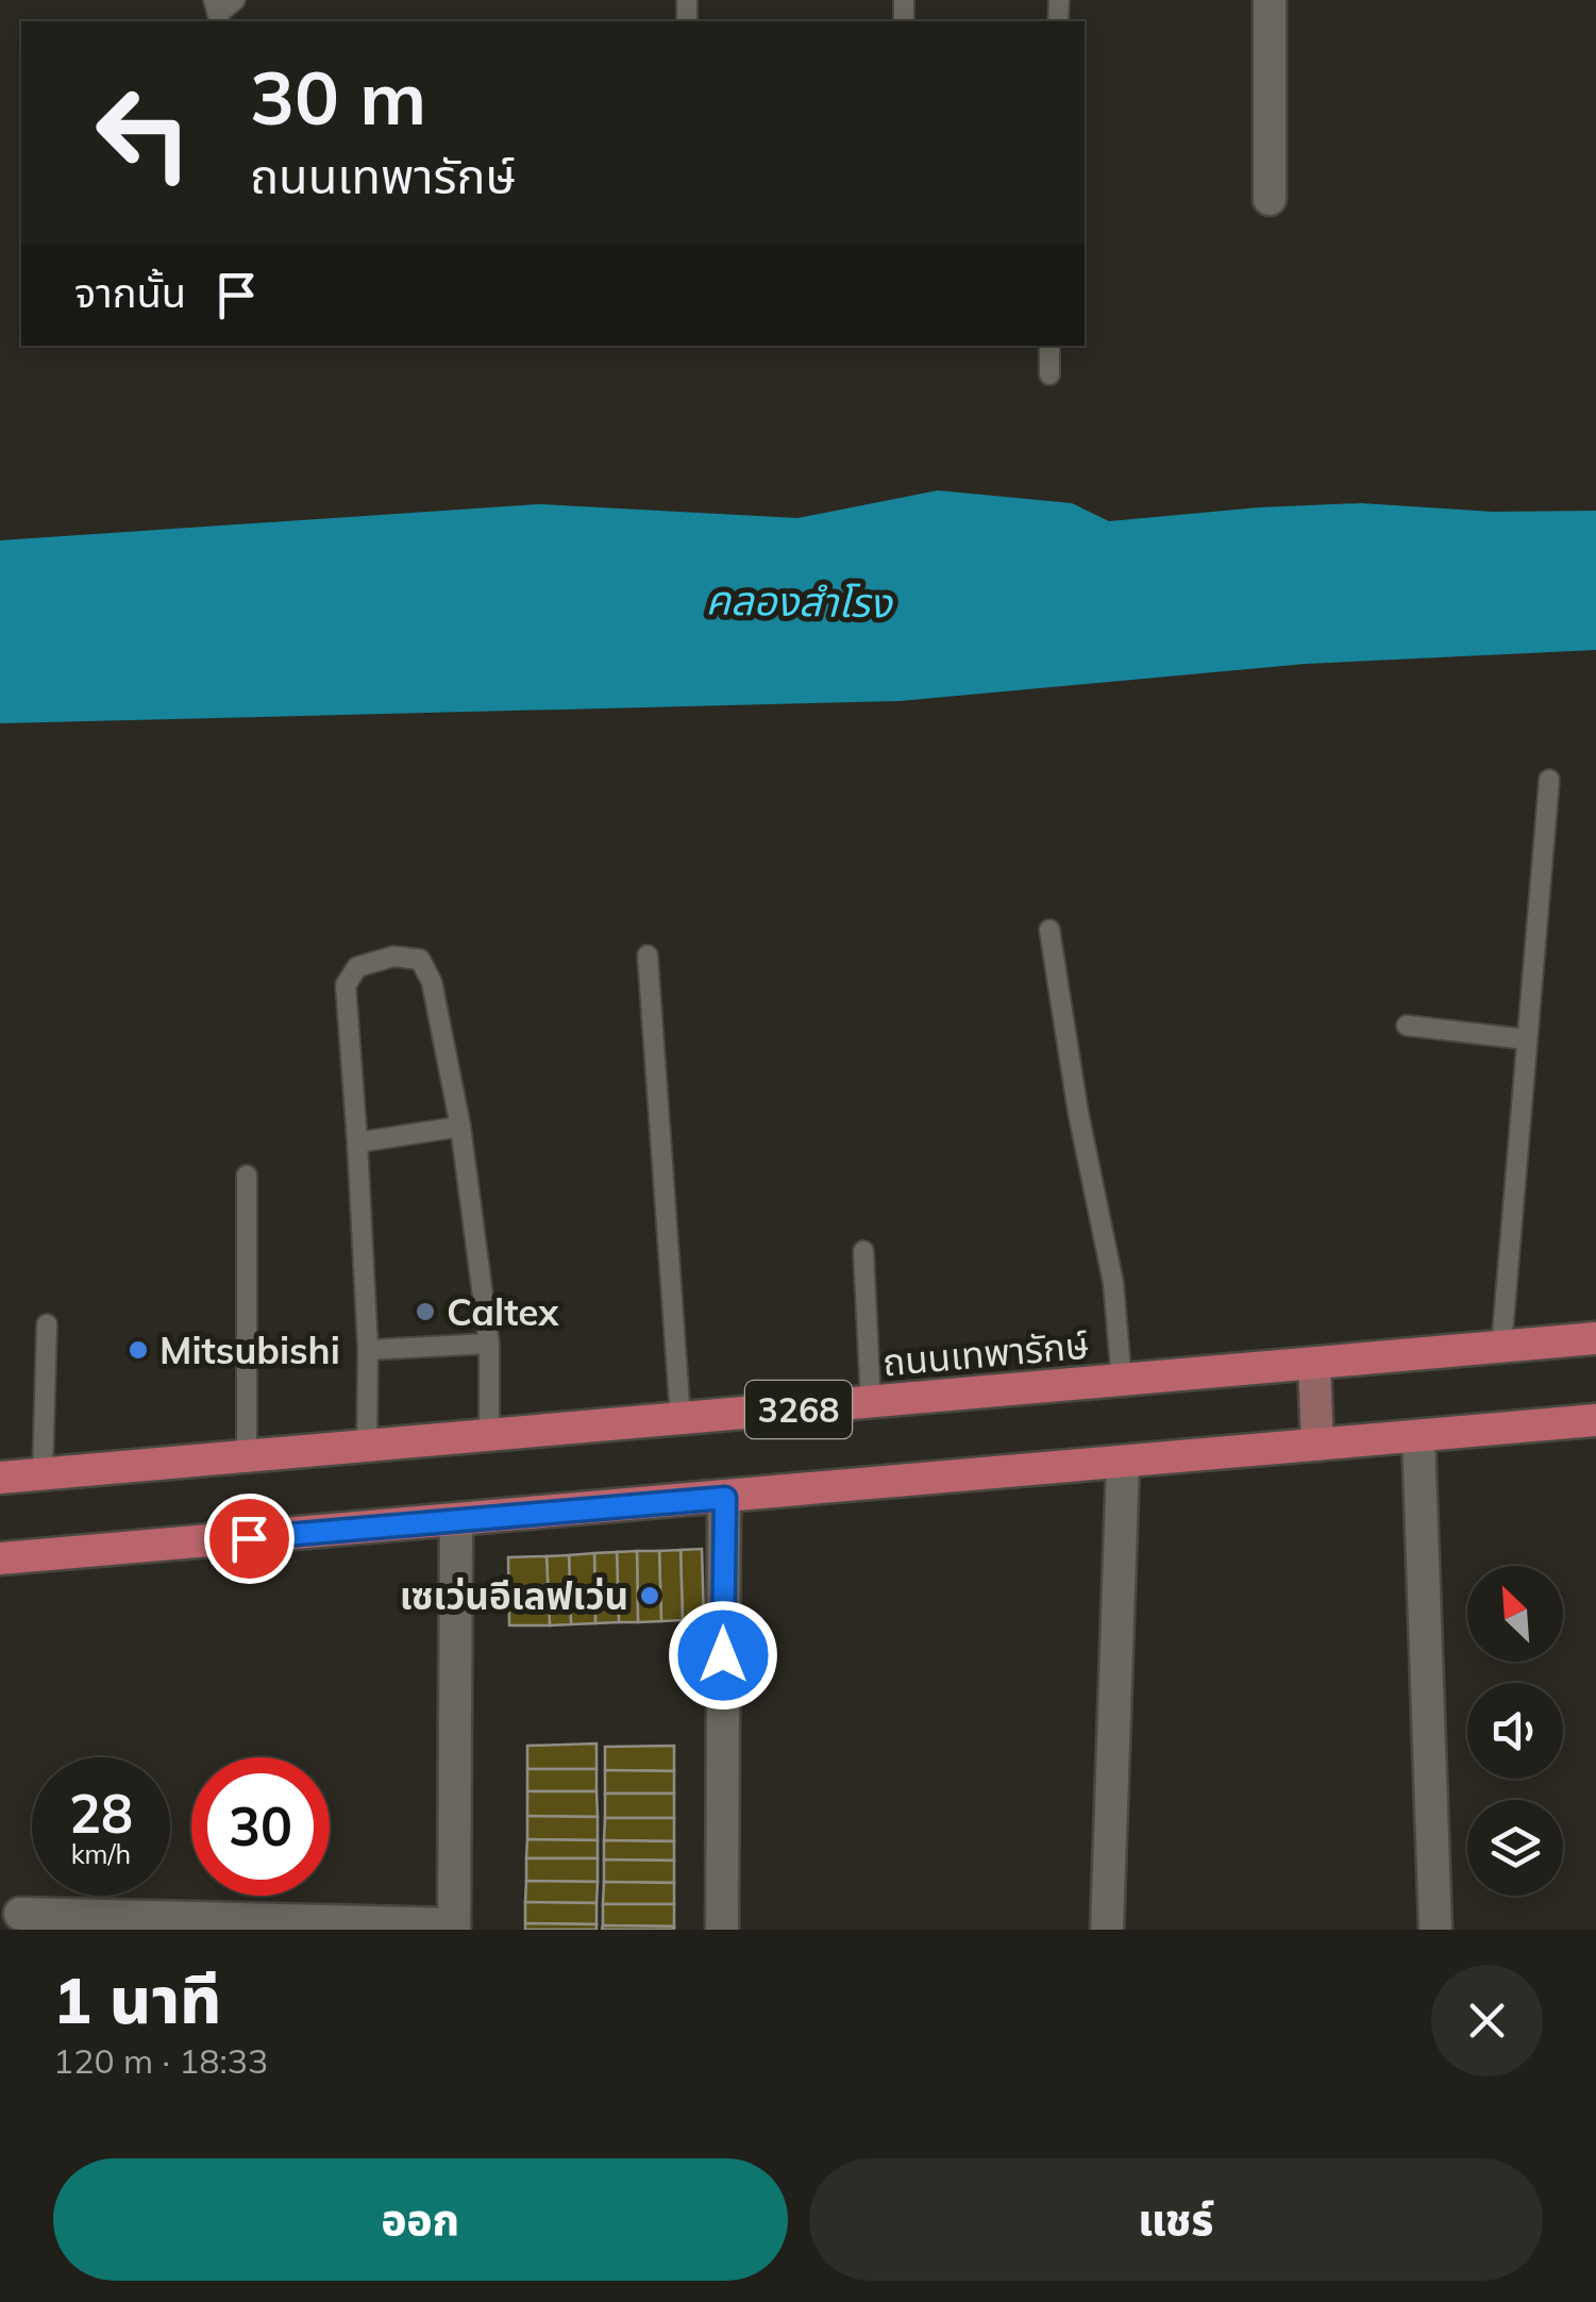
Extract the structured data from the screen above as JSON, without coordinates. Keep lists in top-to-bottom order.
{
  "streets": {
    "main road": ["ถนนเทพารักษ์", "3268"]
  },
  "water": ["คลองสำโรง"],
  "places": ["Caltex", "Mitsubishi", "เซเว่นอีเลฟเว่น"],
  "north": "top left",
  "page": {
    "turn": ["30 m", "ถนนเทพารักษ์"],
    "then": "จากนั้น",
    "speed": "28 km/h",
    "limit": "30",
    "heading": ["1 นาที", "120 m · 18:33"],
    "buttons": ["ออก", "แชร์"]
  }
}
